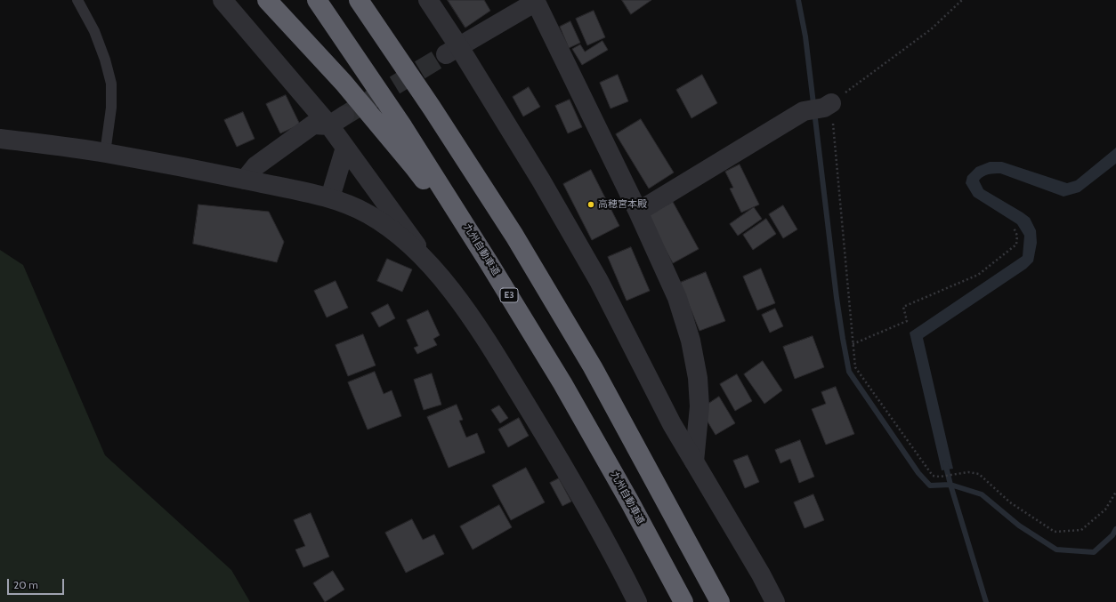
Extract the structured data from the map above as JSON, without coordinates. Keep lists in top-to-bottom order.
{
  "streets": {
    "highway": ["九州自動車道", "E3"]
  },
  "places": ["高穂宮本殿"],
  "scale_bar": "20 m"
}
